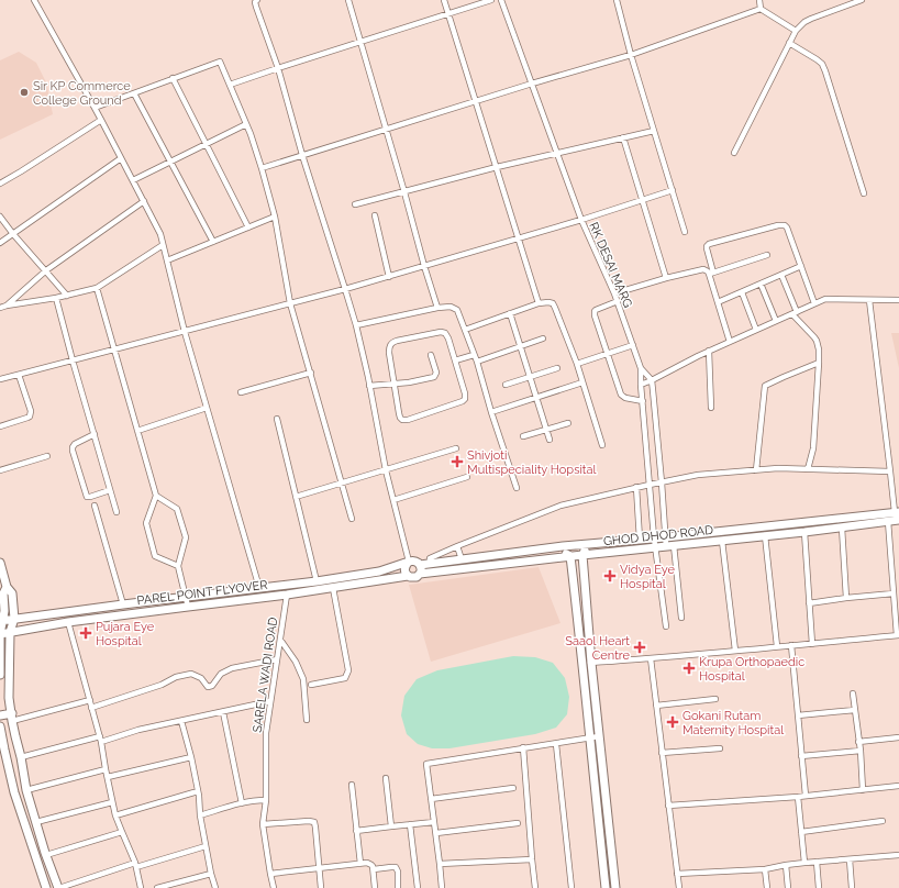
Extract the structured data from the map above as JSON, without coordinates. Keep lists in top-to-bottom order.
{
  "streets": {
    "main road": ["GHOD DHOD ROAD", "PAREL POINT FLYOVER"],
    "street": ["RK DESAI MARG", "SARELA WADI ROAD"]
  },
  "crossings": [
    ["RK DESAI MARG", "GHOD DHOD ROAD"],
    ["GHOD DHOD ROAD", "PAREL POINT FLYOVER"],
    ["PAREL POINT FLYOVER", "SARELA WADI ROAD"]
  ],
  "places": {
    "other": ["Sir KP Commerce College Ground"],
    "health": [
      "Shivjoti Multispeciality Hopsital",
      "Vidya Eye Hospital",
      "Pujara Eye Hospital",
      "Saaol Heart Centre",
      "Krupa Orthopaedic Hospital",
      "Gokani Rutam Maternity Hospital"
    ]
  }
}
